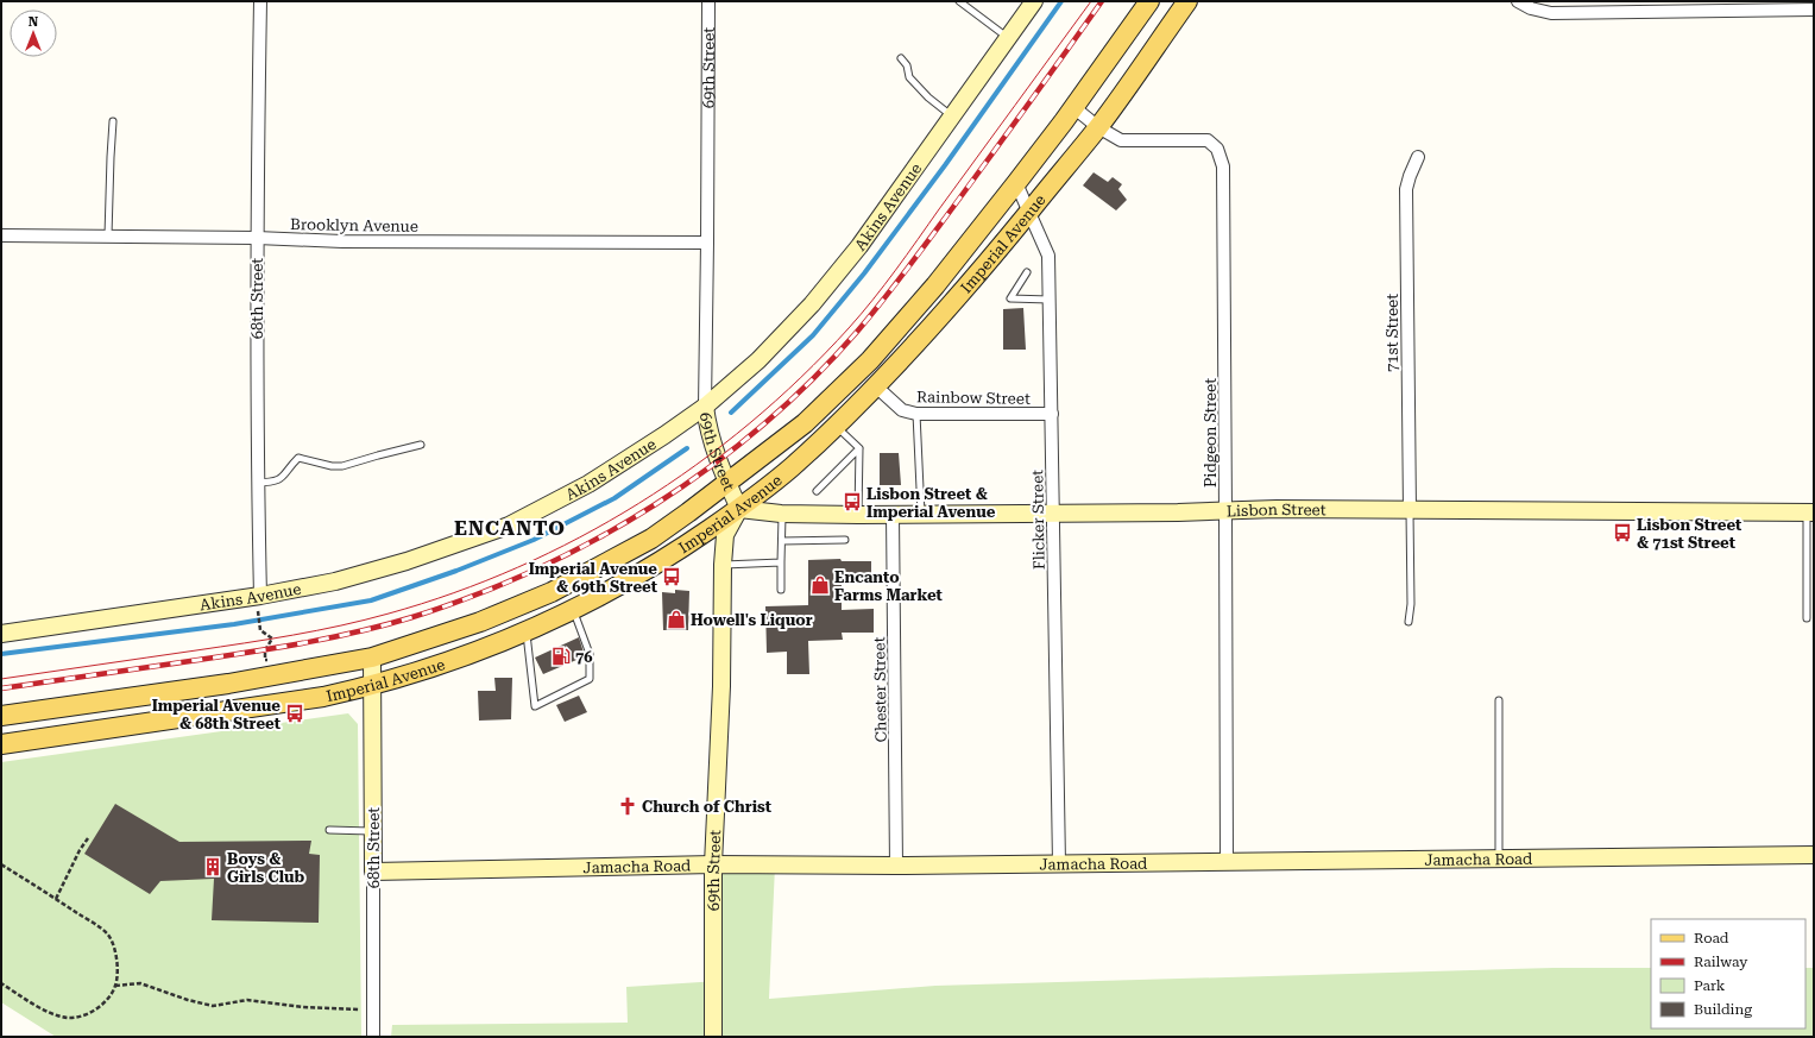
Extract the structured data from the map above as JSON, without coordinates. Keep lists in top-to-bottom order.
{
  "streets": {
    "main road": ["Imperial Avenue"],
    "street": [
      "69th Street",
      "Akins Avenue",
      "Brooklyn Avenue",
      "68th Street",
      "71st Street",
      "Rainbow Street",
      "Pidgeon Street",
      "Lisbon Street",
      "Flicker Street",
      "Chester Street",
      "Jamacha Road"
    ]
  },
  "crossings": [
    ["69th Street", "Akins Avenue"],
    ["69th Street", "Brooklyn Avenue"],
    ["69th Street", "Imperial Avenue"],
    ["69th Street", "Lisbon Street"],
    ["69th Street", "Jamacha Road"],
    ["Akins Avenue", "68th Street"],
    ["Brooklyn Avenue", "68th Street"],
    ["Imperial Avenue", "68th Street"],
    ["Imperial Avenue", "Rainbow Street"],
    ["Imperial Avenue", "Pidgeon Street"],
    ["Imperial Avenue", "Lisbon Street"],
    ["Imperial Avenue", "Flicker Street"],
    ["68th Street", "Jamacha Road"],
    ["71st Street", "Lisbon Street"],
    ["Rainbow Street", "Flicker Street"],
    ["Pidgeon Street", "Lisbon Street"],
    ["Pidgeon Street", "Jamacha Road"],
    ["Lisbon Street", "Flicker Street"],
    ["Lisbon Street", "Chester Street"],
    ["Flicker Street", "Jamacha Road"],
    ["Chester Street", "Jamacha Road"]
  ],
  "districts": ["ENCANTO"],
  "places": {
    "bus stop": [
      "Lisbon Street & Imperial Avenue",
      "Lisbon Street & 71st Street",
      "Imperial Avenue & 69th Street",
      "Imperial Avenue & 68th Street"
    ],
    "shop": ["Encanto Farms Market", "Howell's Liquor"],
    "fuel station": ["76"],
    "church": ["Church of Christ"],
    "building": ["Boys & Girls Club"]
  },
  "legend": [
    "Road",
    "Railway",
    "Park",
    "Building"
  ],
  "north": "top"
}
